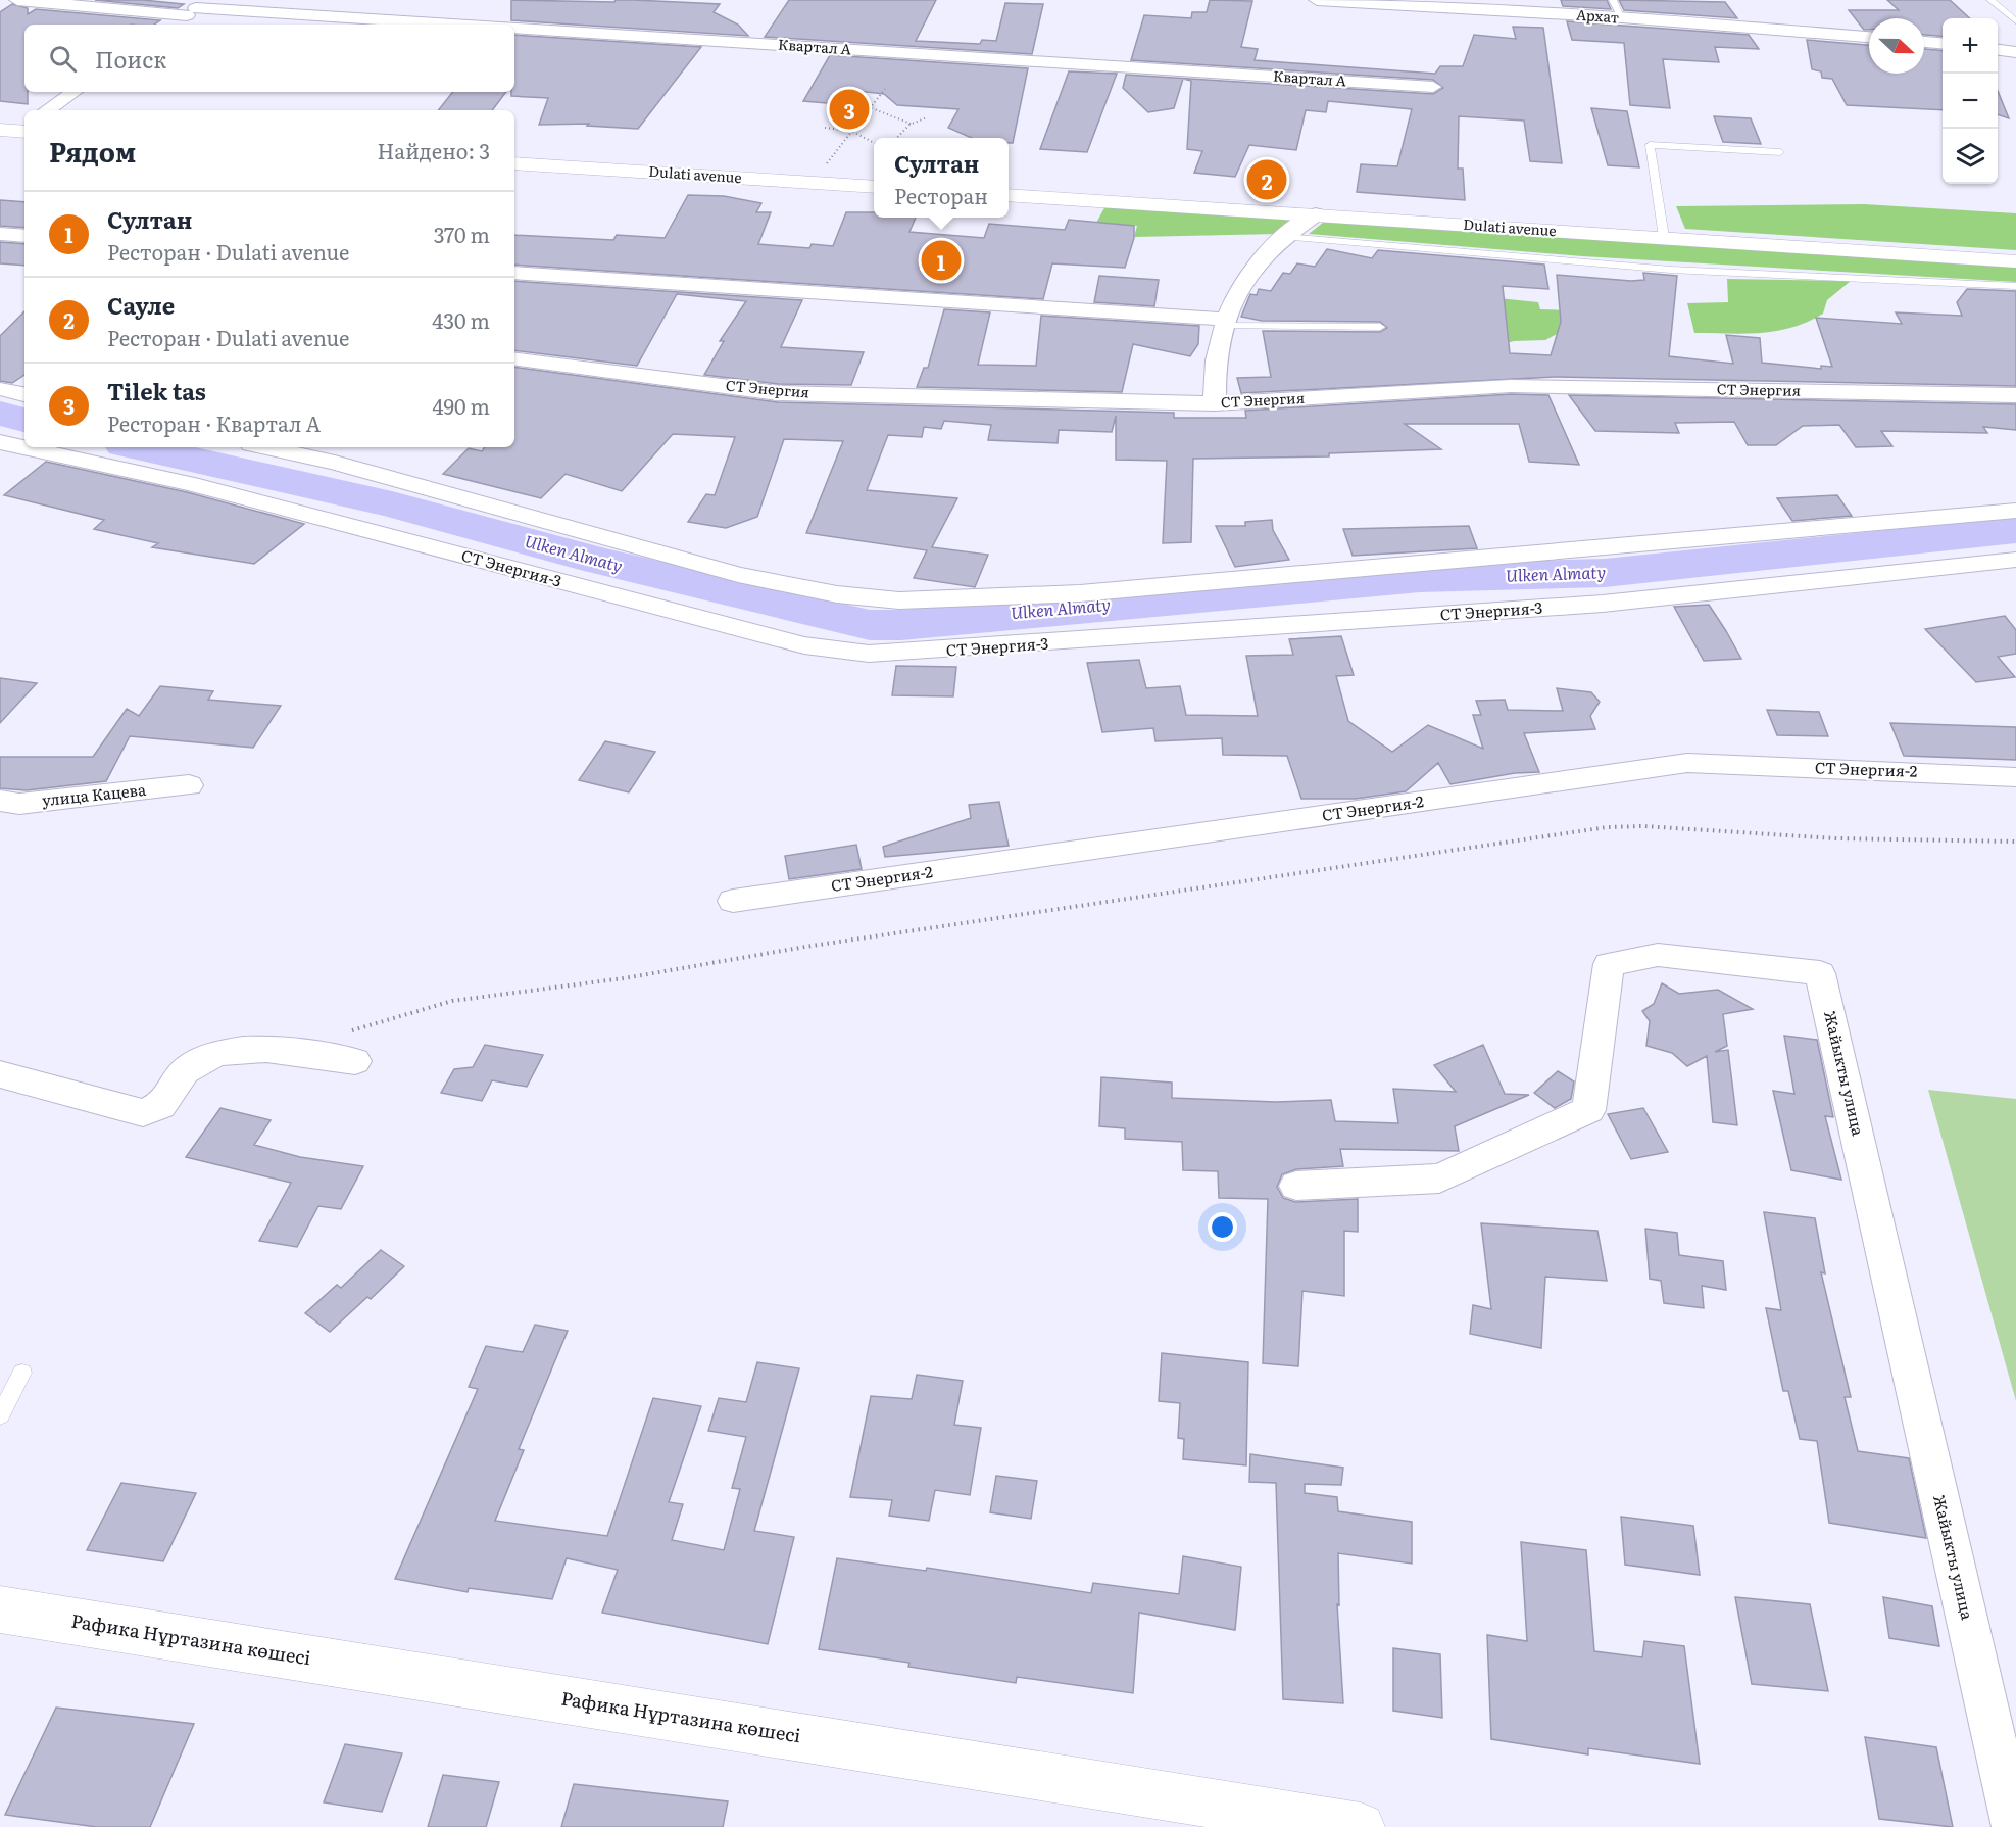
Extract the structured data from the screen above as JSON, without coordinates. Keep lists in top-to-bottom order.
{
  "streets": {
    "main road": ["Dulati avenue", "Рафика Нұртазина көшесі"],
    "street": [
      "Архат",
      "Квартал А",
      "СТ Энергия",
      "СТ Энергия-3",
      "СТ Энергия-2",
      "улица Кацева",
      "Жайыкты улица"
    ]
  },
  "water": ["Ulken Almaty"],
  "north": "right",
  "page": {
    "map_buttons": ["+", "−"],
    "search": "Поиск",
    "pins": ["3", "2", "1"],
    "heading": ["Рядом", "Найдено: 3"],
    "popup": ["Султан", "Ресторан"],
    "list": [
      {
        "mark": "1",
        "name": "Султан",
        "note": "Ресторан · Dulati avenue",
        "value": "370 m"
      },
      {
        "mark": "2",
        "name": "Сауле",
        "note": "Ресторан · Dulati avenue",
        "value": "430 m"
      },
      {
        "mark": "3",
        "name": "Tilek tas",
        "note": "Ресторан · Квартал А",
        "value": "490 m"
      }
    ]
  }
}
